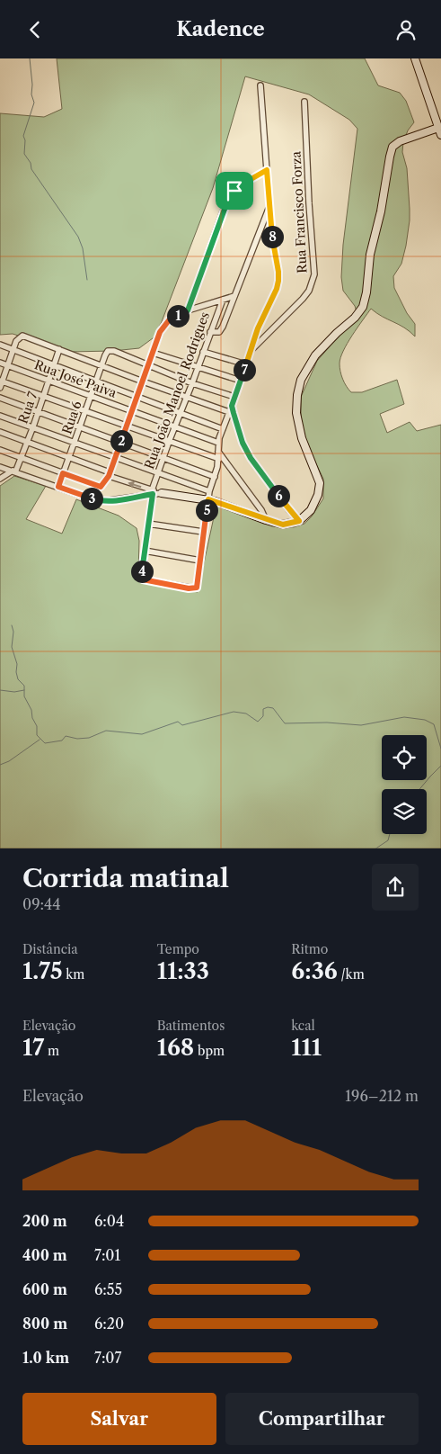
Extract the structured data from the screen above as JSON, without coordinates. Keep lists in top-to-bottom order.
{
  "streets": {
    "street": [
      "Rua Francisco Forza",
      "Rua José Paiva",
      "Rua João Manoel Rodrigues",
      "Rua 7",
      "Rua 6"
    ]
  },
  "crossings": [
    ["Rua José Paiva", "Rua João Manoel Rodrigues"],
    ["Rua José Paiva", "Rua 7"],
    ["Rua José Paiva", "Rua 6"]
  ],
  "page": {
    "header": "Kadence",
    "pins": [
      "8",
      "1",
      "7",
      "2",
      "6",
      "3",
      "5",
      "4"
    ],
    "heading": ["Corrida matinal", "09:44"],
    "stats": [
      ["Distância", "1.75 km"],
      ["Tempo", "11:33"],
      ["Ritmo", "6:36 /km"],
      ["Elevação", "17 m"],
      ["Batimentos", "168 bpm"],
      ["kcal", "111"]
    ],
    "chart": ["Elevação", "196–212 m"],
    "list": [
      {
        "name": "200 m",
        "note": "6:04"
      },
      {
        "name": "400 m",
        "note": "7:01"
      },
      {
        "name": "600 m",
        "note": "6:55"
      },
      {
        "name": "800 m",
        "note": "6:20"
      },
      {
        "name": "1.0 km",
        "note": "7:07"
      }
    ],
    "buttons": ["Salvar", "Compartilhar"]
  }
}
